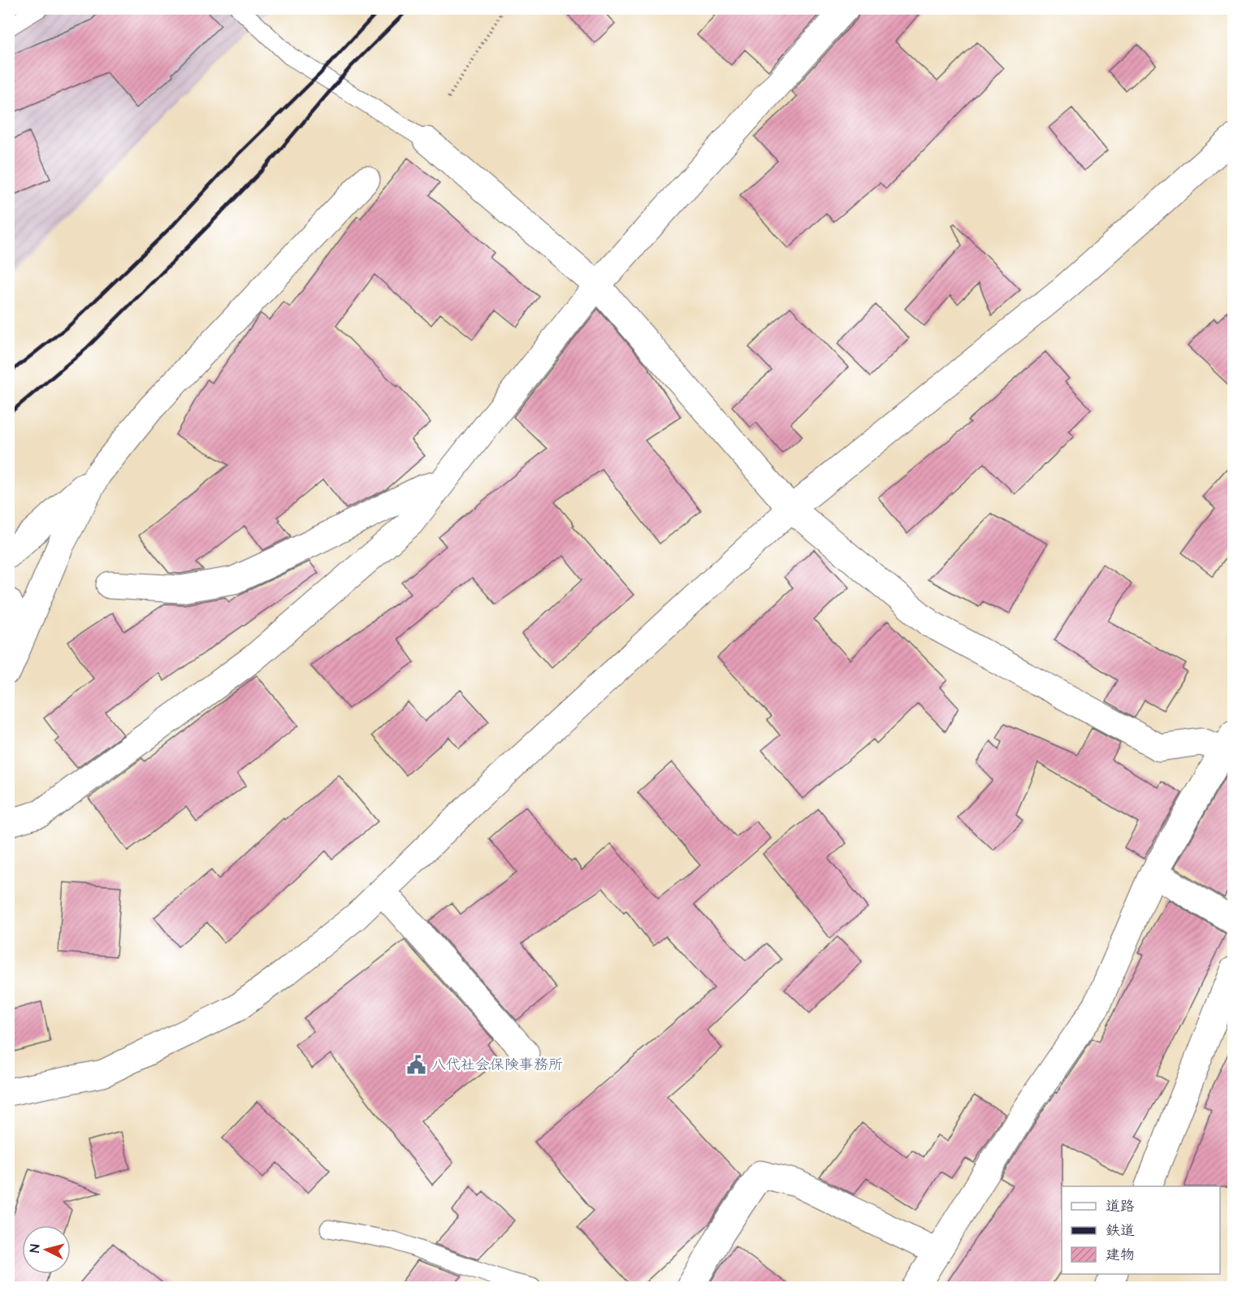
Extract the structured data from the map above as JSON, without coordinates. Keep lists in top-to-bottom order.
{
  "places": {
    "public building": ["八代社会保険事務所"]
  },
  "legend": ["道路", "鉄道", "建物"],
  "north": "left"
}
